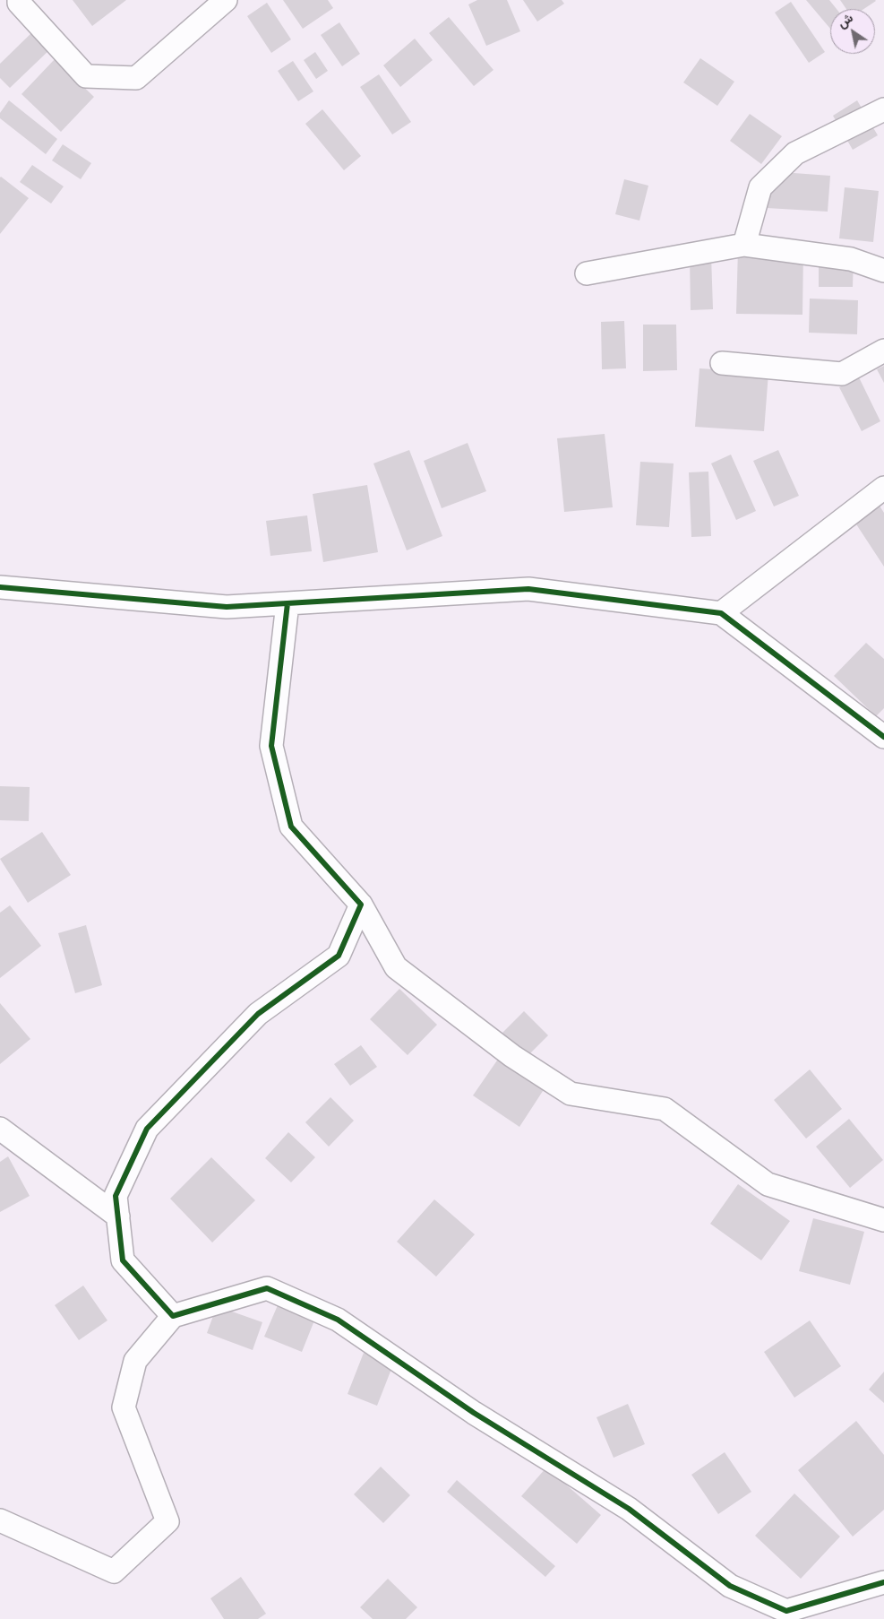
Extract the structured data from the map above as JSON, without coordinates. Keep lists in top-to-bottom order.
{
  "north": "top left"
}
